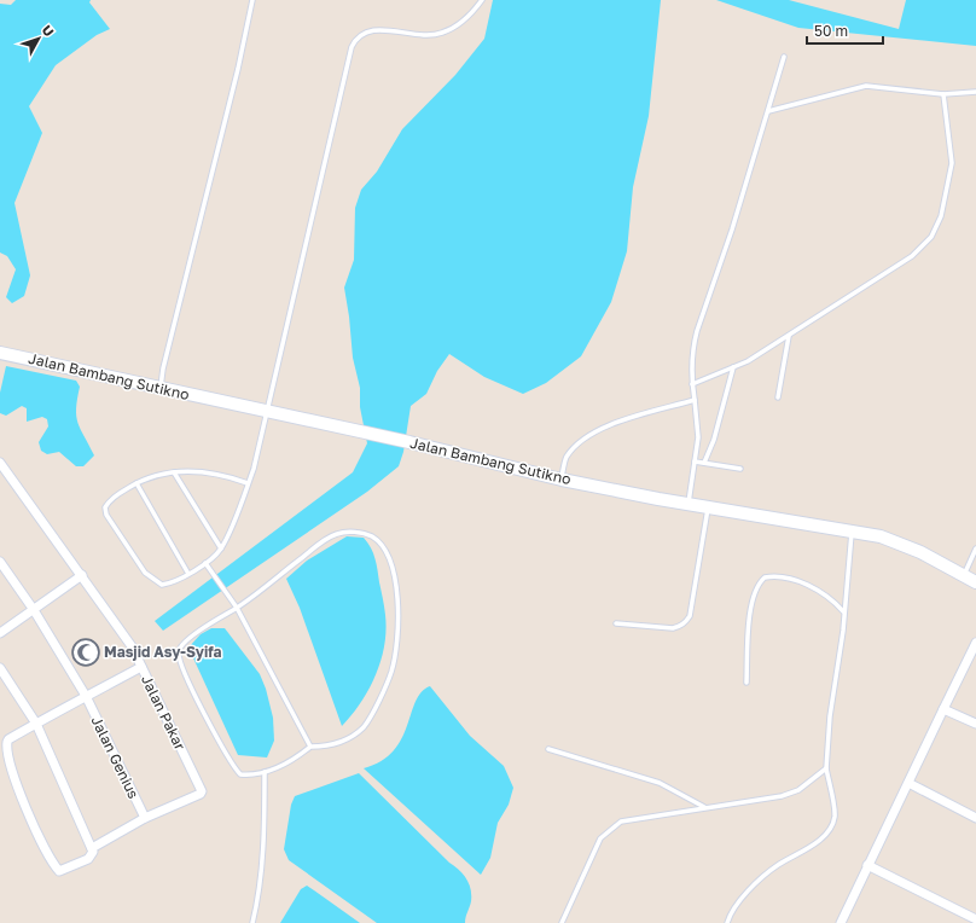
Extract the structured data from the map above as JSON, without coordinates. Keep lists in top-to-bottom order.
{
  "streets": {
    "street": ["Jalan Bambang Sutikno", "Jalan Pakar", "Jalan Genius"]
  },
  "crossings": [
    ["Jalan Pakar", "Jalan Genius"]
  ],
  "places": {
    "mosque": ["Masjid Asy-Syifa"]
  },
  "scale_bar": "50 m",
  "north": "top right"
}
